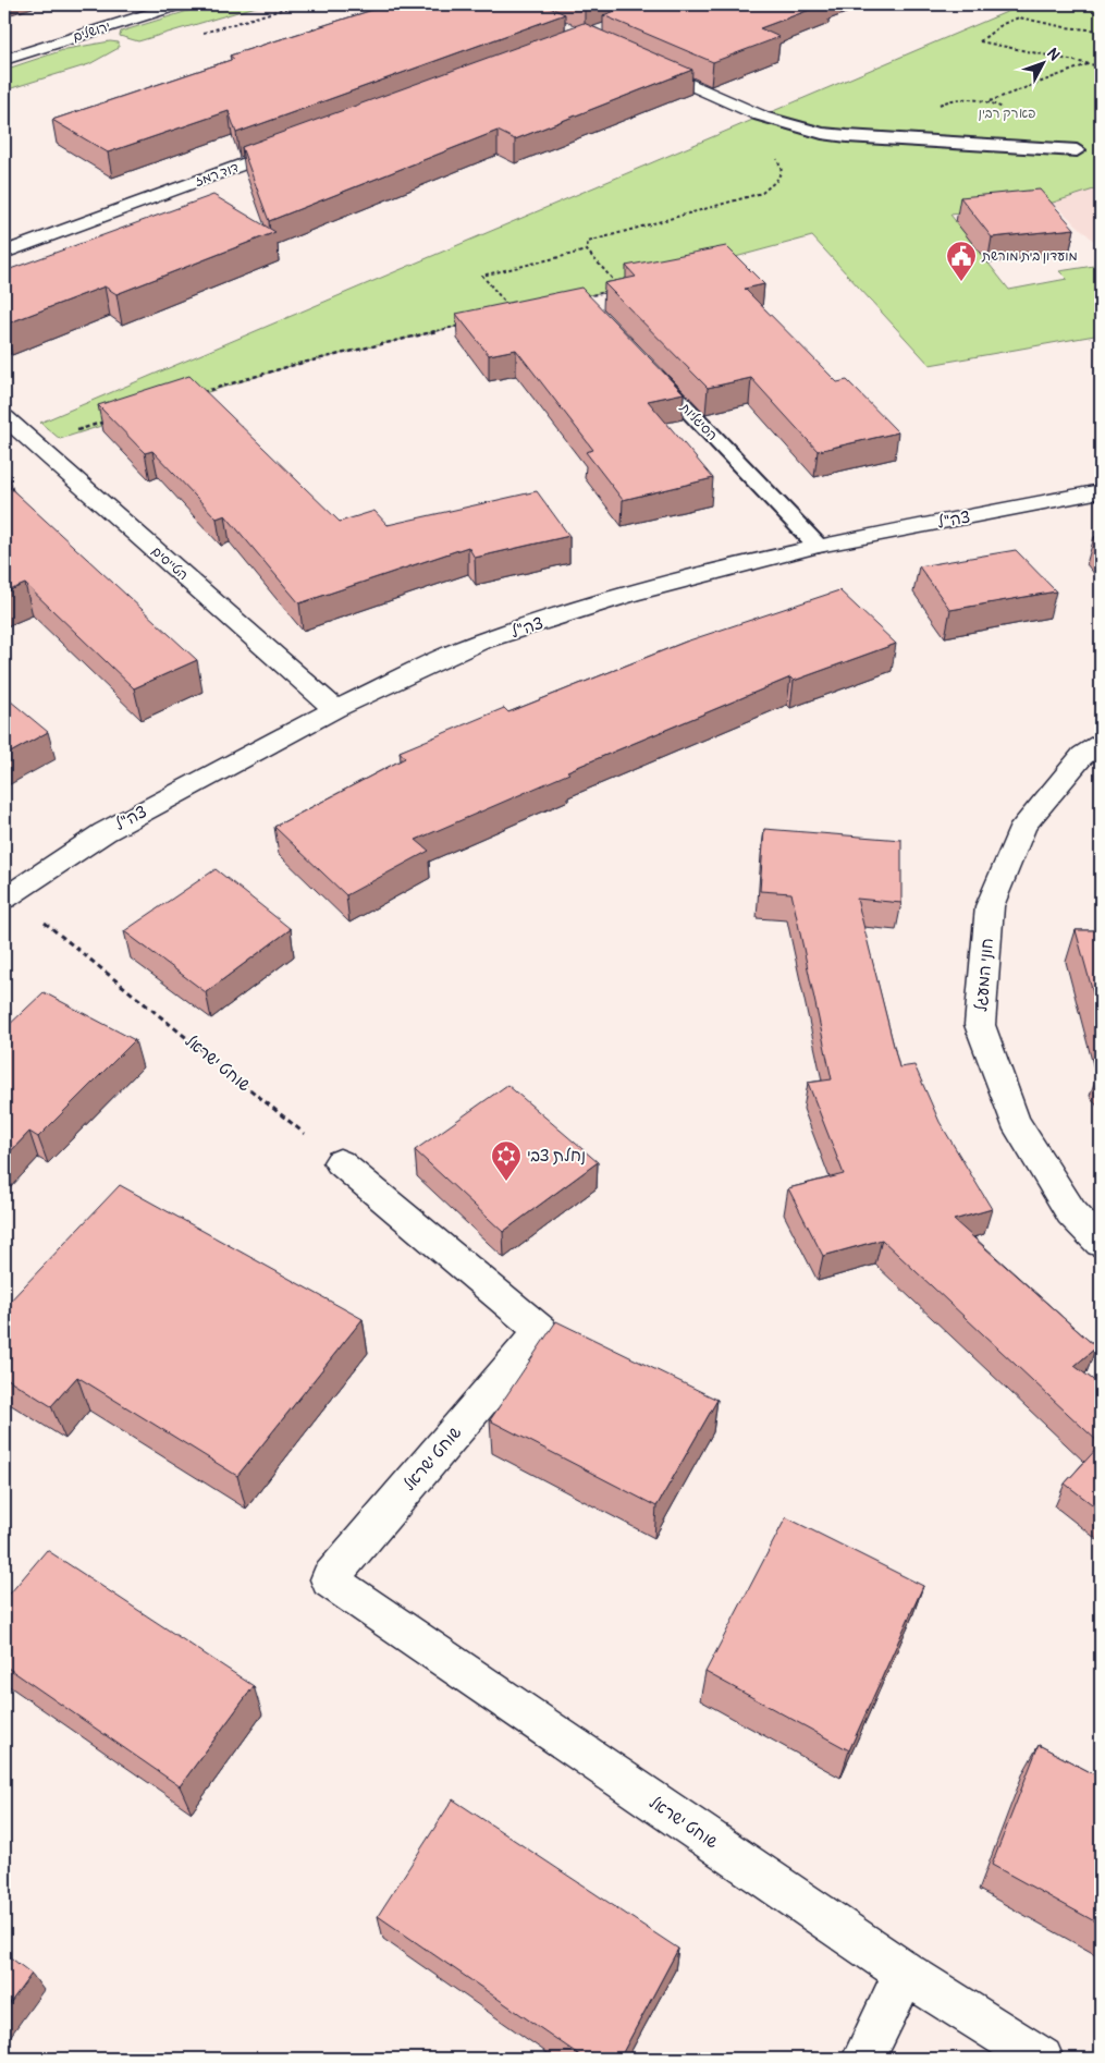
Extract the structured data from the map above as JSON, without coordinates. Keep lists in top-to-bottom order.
{
  "streets": {
    "street": [
      "ירושלים",
      "דוד רמז",
      "צה\"ל",
      "הטייסים",
      "חוני המעגל",
      "שוחט ישראל"
    ],
    "lane": ["הסיגליות"]
  },
  "crossings": [
    ["הסיגליות", "צה\"ל"],
    ["צה\"ל", "הטייסים"],
    ["צה\"ל", "שוחט ישראל"]
  ],
  "parks": ["פארק רבין"],
  "places": {
    "public building": ["מועדון בית מורשת"],
    "synagogue": ["נחלת צבי"]
  },
  "north": "top right"
}
